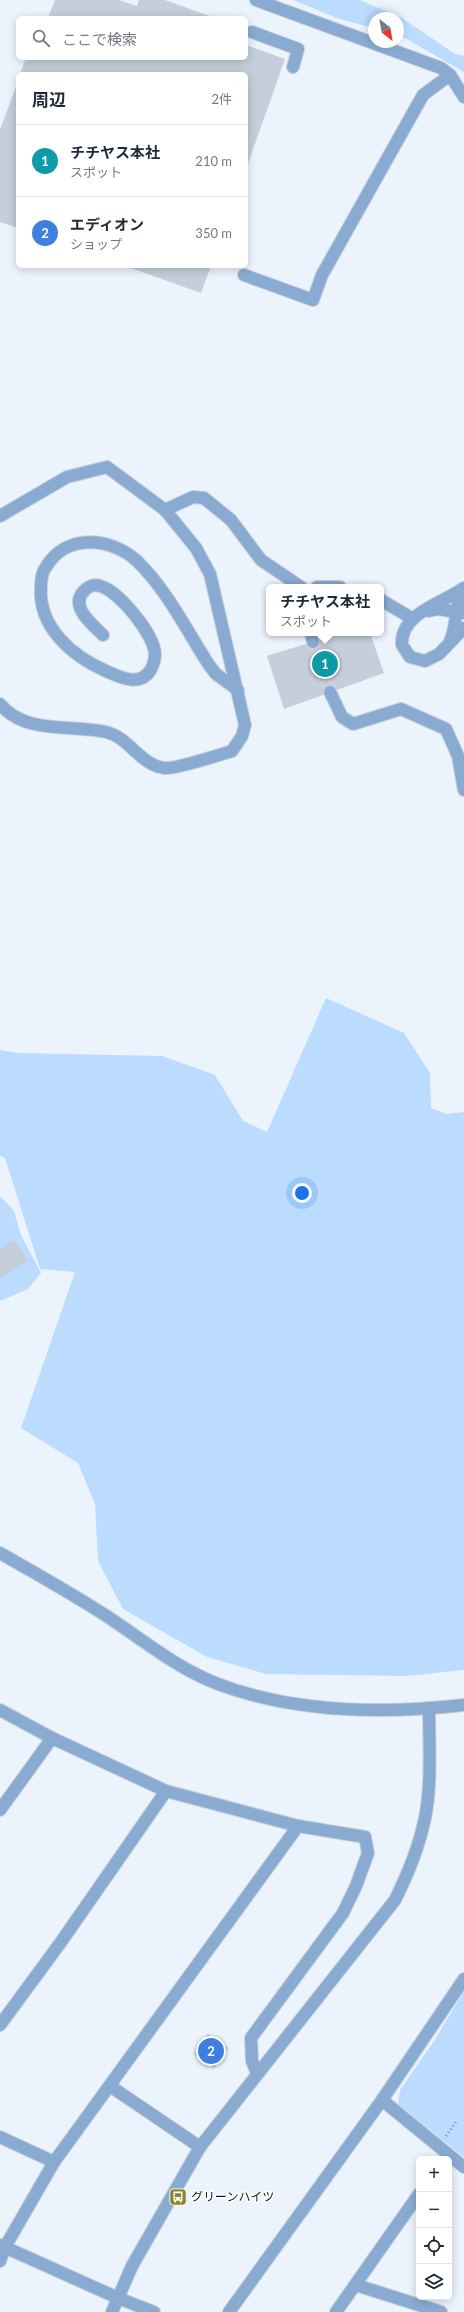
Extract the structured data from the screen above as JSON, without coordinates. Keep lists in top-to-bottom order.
{
  "places": {
    "bus stop": ["グリーンハイツ"]
  },
  "north": "bottom right",
  "page": {
    "search": "ここで検索",
    "heading": ["周辺", "2件"],
    "list": [
      {
        "mark": "1",
        "name": "チチヤス本社",
        "note": "スポット",
        "value": "210 m"
      },
      {
        "mark": "2",
        "name": "エディオン",
        "note": "ショップ",
        "value": "350 m"
      }
    ],
    "popup": ["チチヤス本社", "スポット"],
    "pins": ["1", "2"],
    "map_buttons": ["+", "−"]
  }
}
